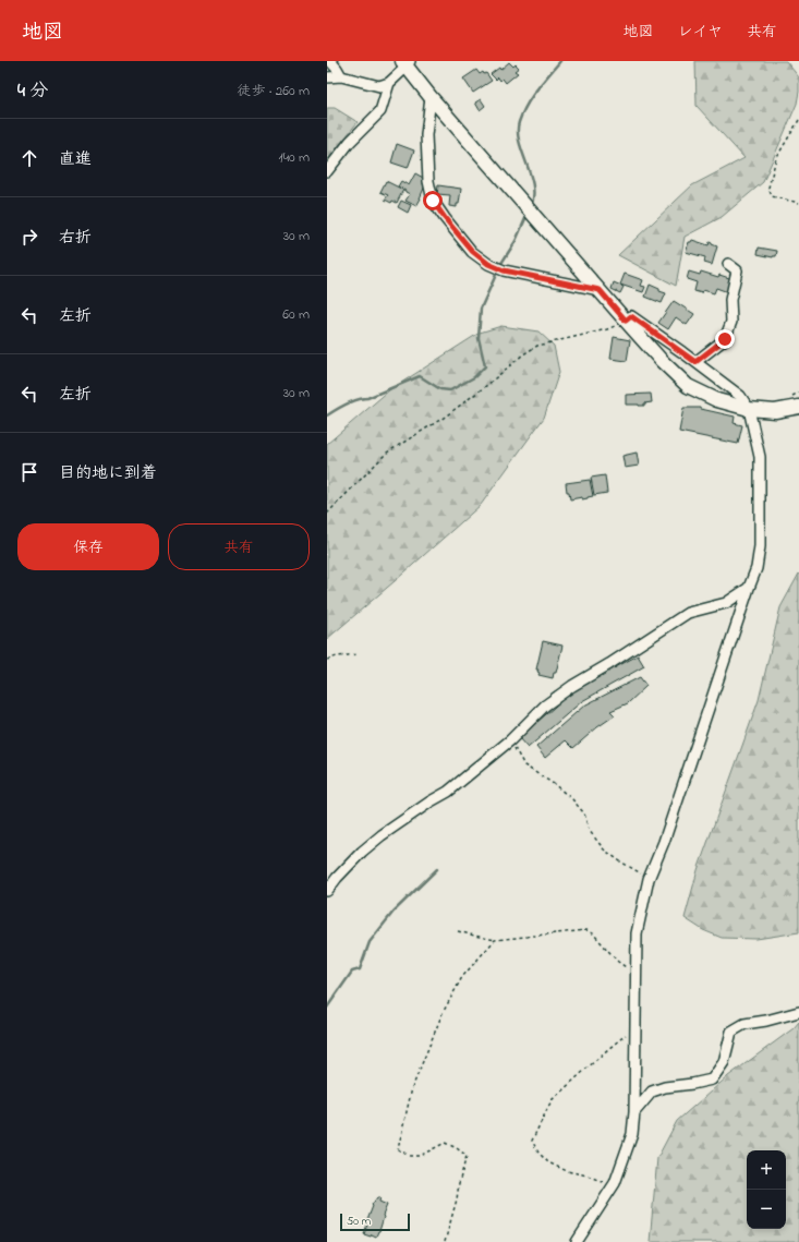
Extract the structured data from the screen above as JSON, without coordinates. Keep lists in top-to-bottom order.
{
  "scale_bar": "50 m",
  "page": {
    "header": "地図",
    "nav": ["地図", "レイヤ", "共有"],
    "heading": ["4 分", "徒歩 · 260 m"],
    "list": [
      ["直進", "140 m"],
      ["右折", "30 m"],
      ["左折", "60 m"],
      ["左折", "30 m"],
      "目的地に到着"
    ],
    "buttons": ["保存", "共有"],
    "map_buttons": ["+", "−"],
    "scale": "50 m"
  }
}
